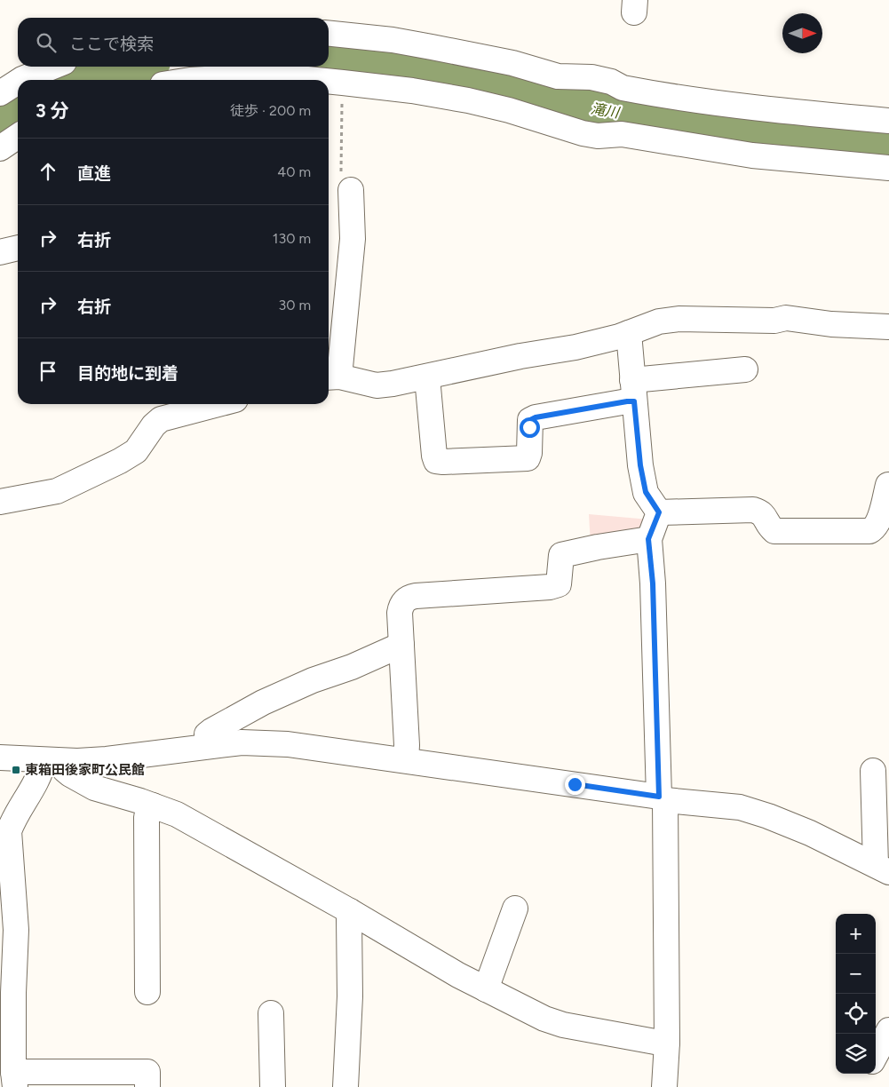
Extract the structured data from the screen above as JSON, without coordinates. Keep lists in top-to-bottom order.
{
  "water": ["滝川"],
  "places": {
    "transit": ["東箱田後家町公民館"]
  },
  "north": "right",
  "page": {
    "search": "ここで検索",
    "heading": ["3 分", "徒歩 · 200 m"],
    "list": [
      ["直進", "40 m"],
      ["右折", "130 m"],
      ["右折", "30 m"],
      "目的地に到着"
    ],
    "map_buttons": ["+", "−"]
  }
}
